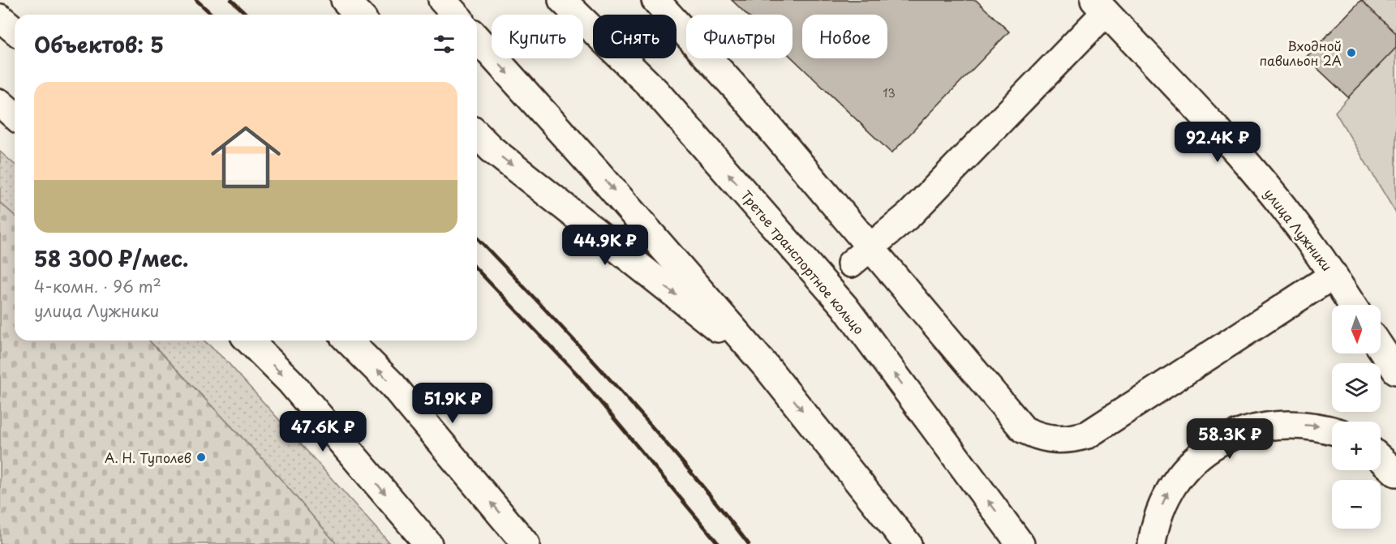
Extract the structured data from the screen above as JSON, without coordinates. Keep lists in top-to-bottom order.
{
  "streets": {
    "main road": ["улица Лужники", "Третье транспортное кольцо"]
  },
  "places": ["Входной павильон 2A", "А. Н. Туполев"],
  "house_numbers": ["13"],
  "north": "bottom",
  "page": {
    "chip": [
      "Купить",
      "Снять",
      "Фильтры",
      "Новое"
    ],
    "heading": "Объектов: 5",
    "list": [
      {
        "name": "58 300 ₽/мес.",
        "note": "4-комн. · 96 m² · улица Лужники"
      }
    ],
    "price": [
      "92.4K ₽",
      "44.9K ₽",
      "51.9K ₽",
      "47.6K ₽",
      "58.3K ₽"
    ],
    "map_buttons": ["+", "−"]
  }
}
